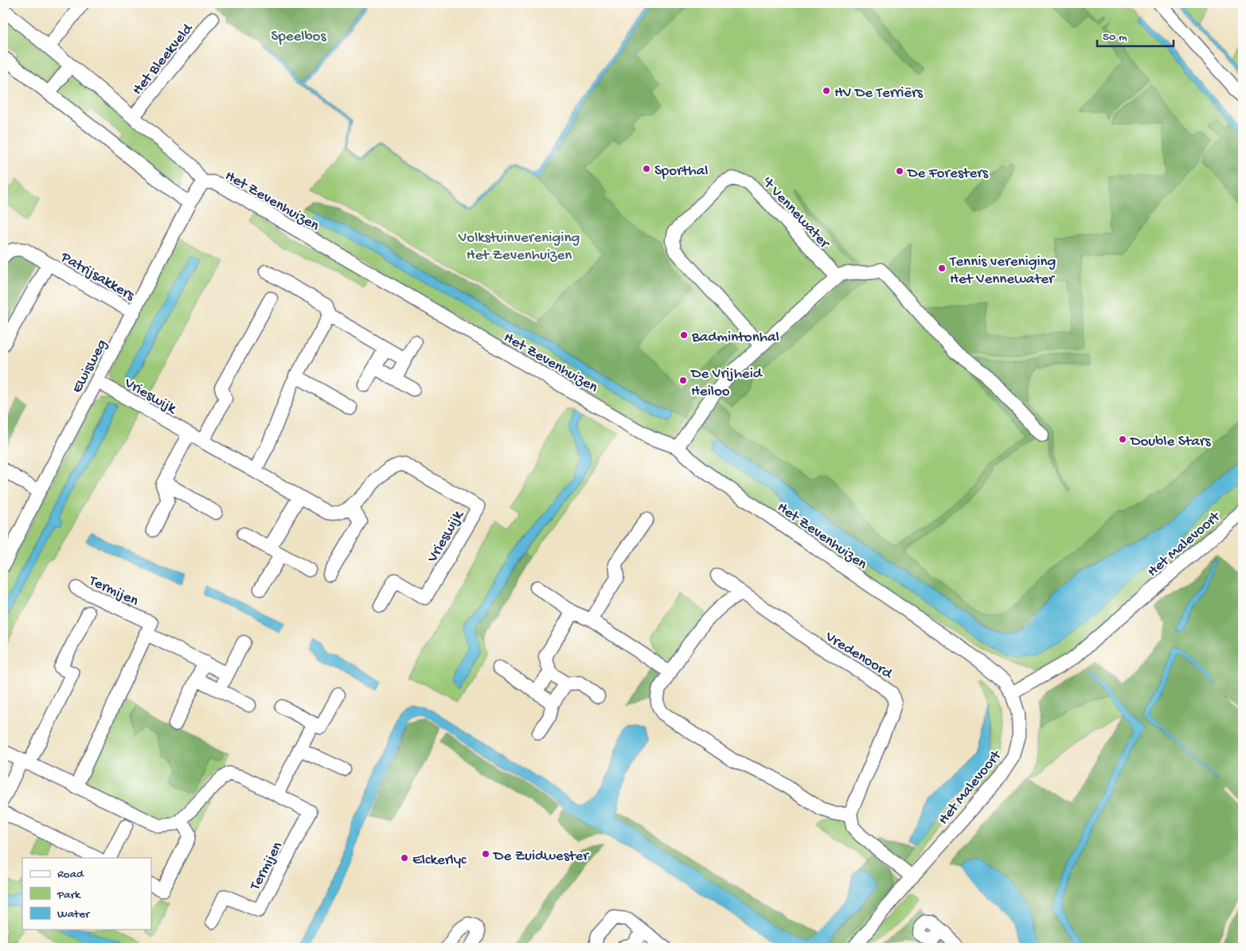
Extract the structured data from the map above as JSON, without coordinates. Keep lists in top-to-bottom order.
{
  "streets": {
    "street": [
      "Het Bleekveld",
      "Het Zevenhuizen",
      "'t Vennewater",
      "Patrijsakkers",
      "Ewisweg",
      "Vrieswijk",
      "Het Malevoort",
      "Termijen",
      "Vredenoord"
    ]
  },
  "crossings": [
    ["Het Bleekveld", "Het Zevenhuizen"],
    ["Het Zevenhuizen", "Ewisweg"],
    ["Het Zevenhuizen", "Het Malevoort"],
    ["Patrijsakkers", "Ewisweg"],
    ["Ewisweg", "Vrieswijk"]
  ],
  "parks": ["Speelbos", "Volkstuinvereniging Het Zevenhuizen"],
  "places": [
    "HV De Terriërs",
    "Sporthal",
    "De Foresters",
    "Tennis vereniging Het Vennewater",
    "Badmintonhal",
    "De Vrijheid Heiloo",
    "Double Stars",
    "De Zuidwester",
    "Elckerlyc"
  ],
  "legend": ["Road", "Park", "Water"],
  "scale_bar": "50 m"
}
